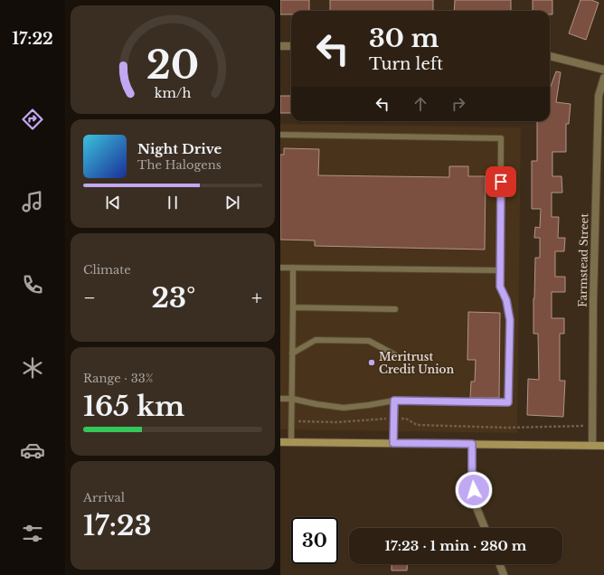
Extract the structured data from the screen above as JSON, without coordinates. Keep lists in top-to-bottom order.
{
  "streets": {
    "street": ["Farmstead Street"]
  },
  "places": ["Meritrust Credit Union"],
  "page": {
    "tabs": "17:22",
    "turn": ["30 m", "Turn left"],
    "song": ["Night Drive", "The Halogens"],
    "tile": [
      "Climate",
      ["Range · 33%", "165 km"],
      ["Arrival", "17:23"]
    ],
    "heat": ["−", "23°", "+"],
    "limit": "30",
    "trip": "17:23 · 1 min · 280 m",
    "gauge": ["20", "km/h"]
  }
}
